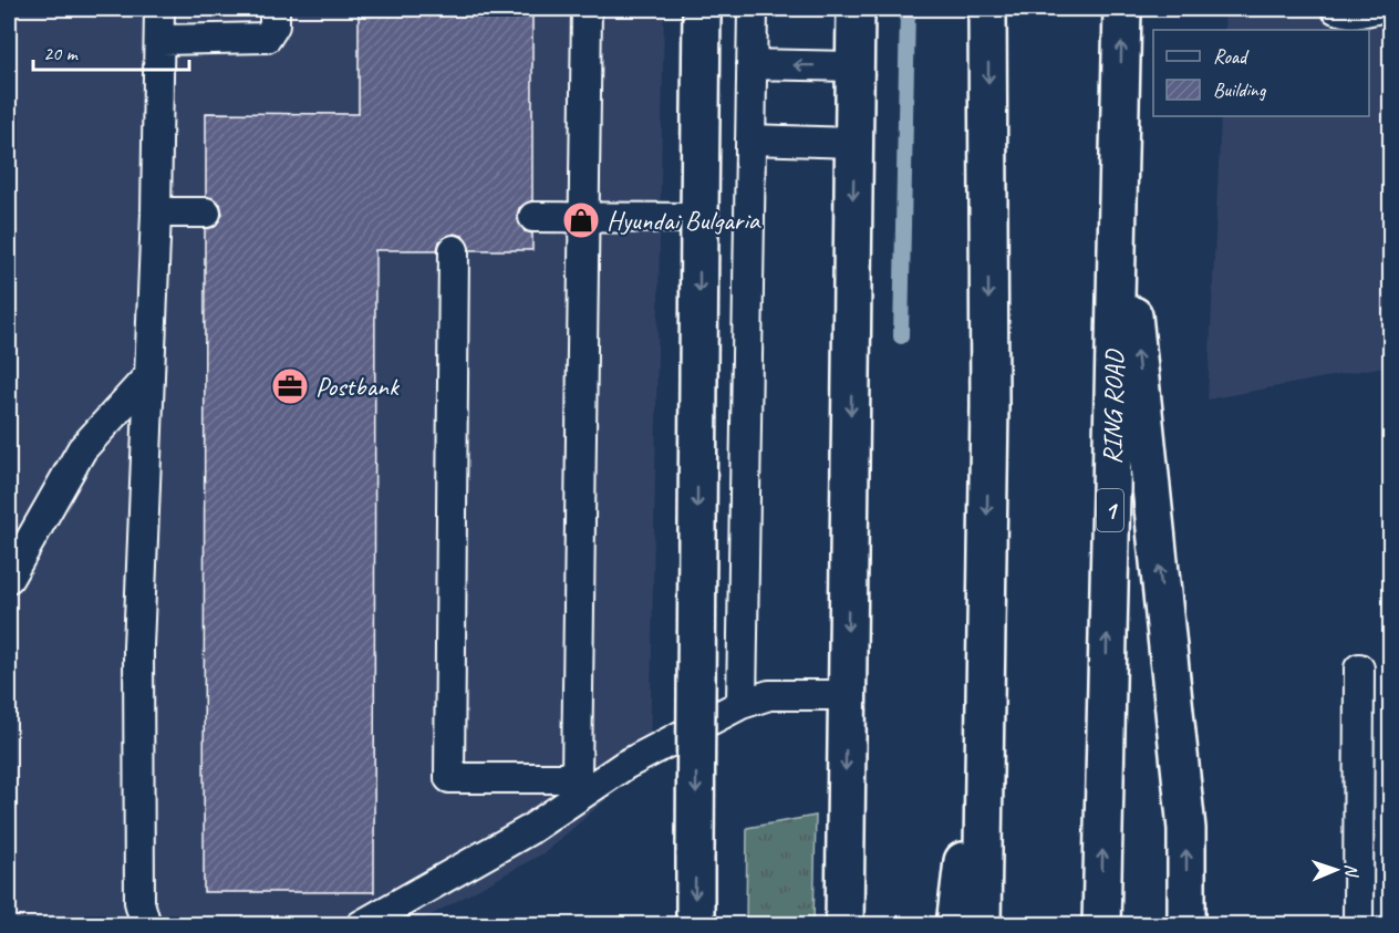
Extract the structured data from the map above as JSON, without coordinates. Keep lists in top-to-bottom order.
{
  "streets": {
    "main road": ["RING ROAD", "1"]
  },
  "places": {
    "shop": ["Hyundai Bulgaria"],
    "office": ["Postbank"]
  },
  "legend": ["Road", "Building"],
  "scale_bar": "20 m",
  "north": "right"
}
